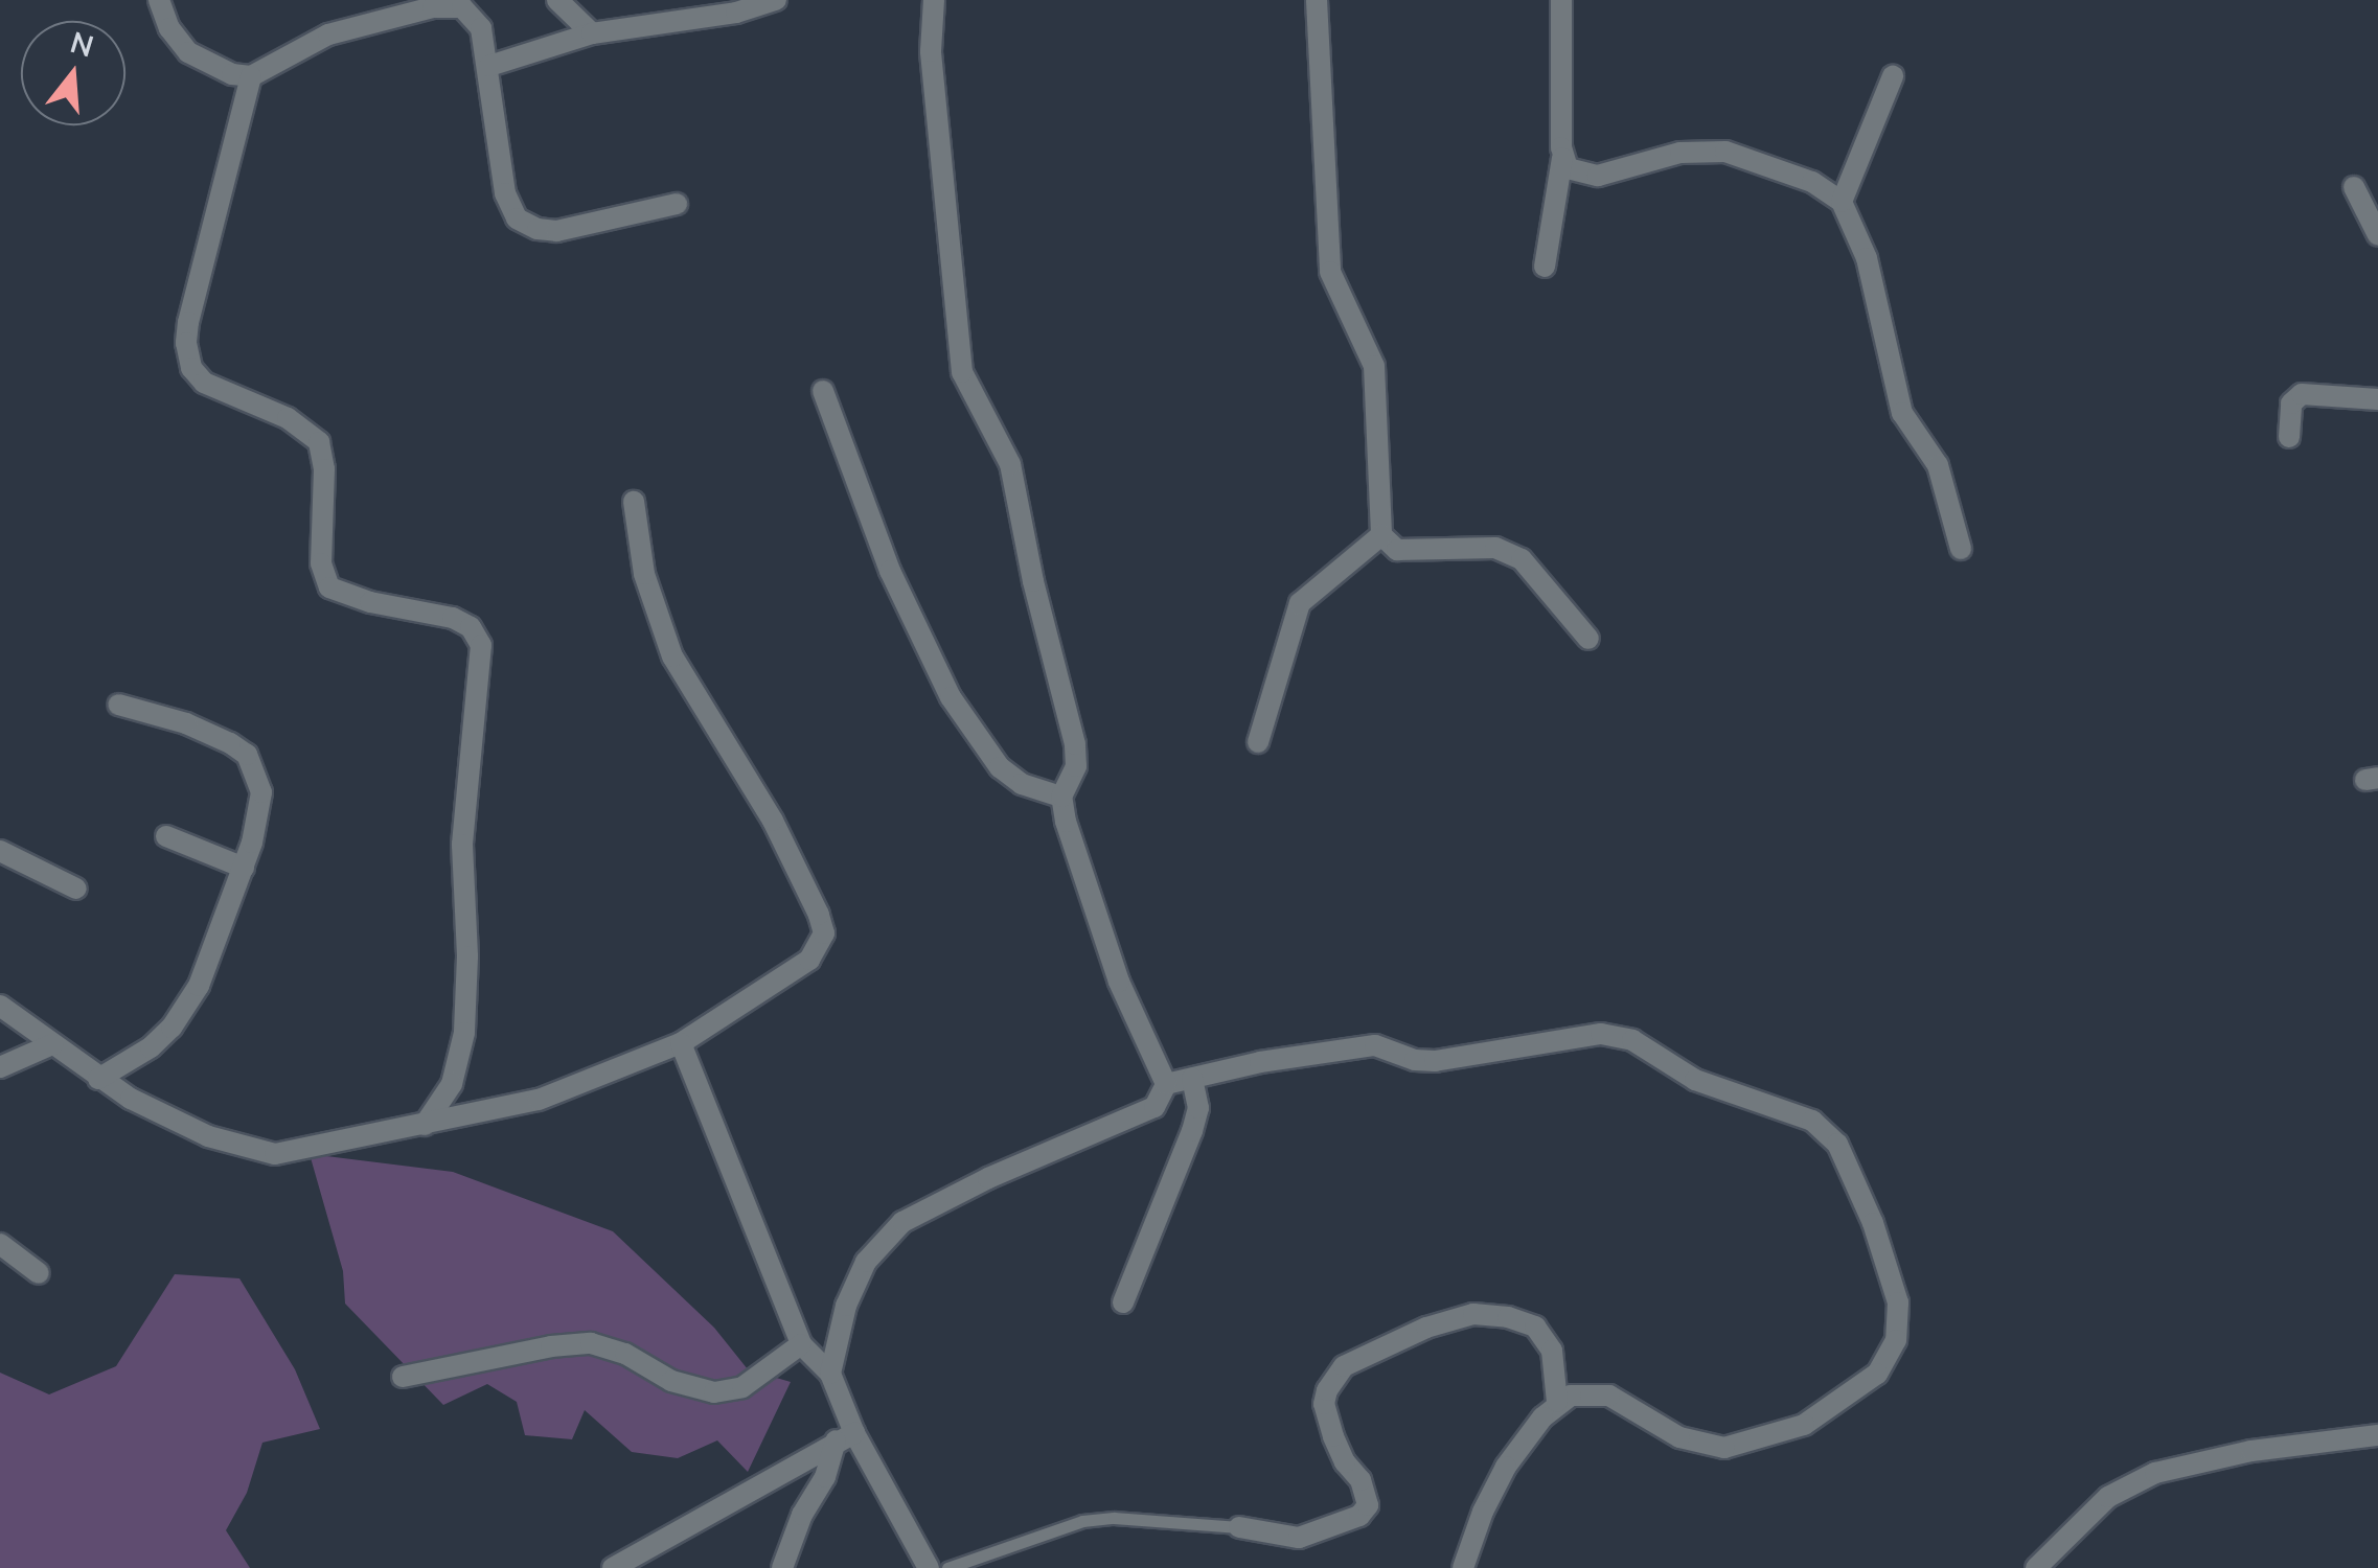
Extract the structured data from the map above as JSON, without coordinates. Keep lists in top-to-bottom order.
{
  "north": "top"
}
